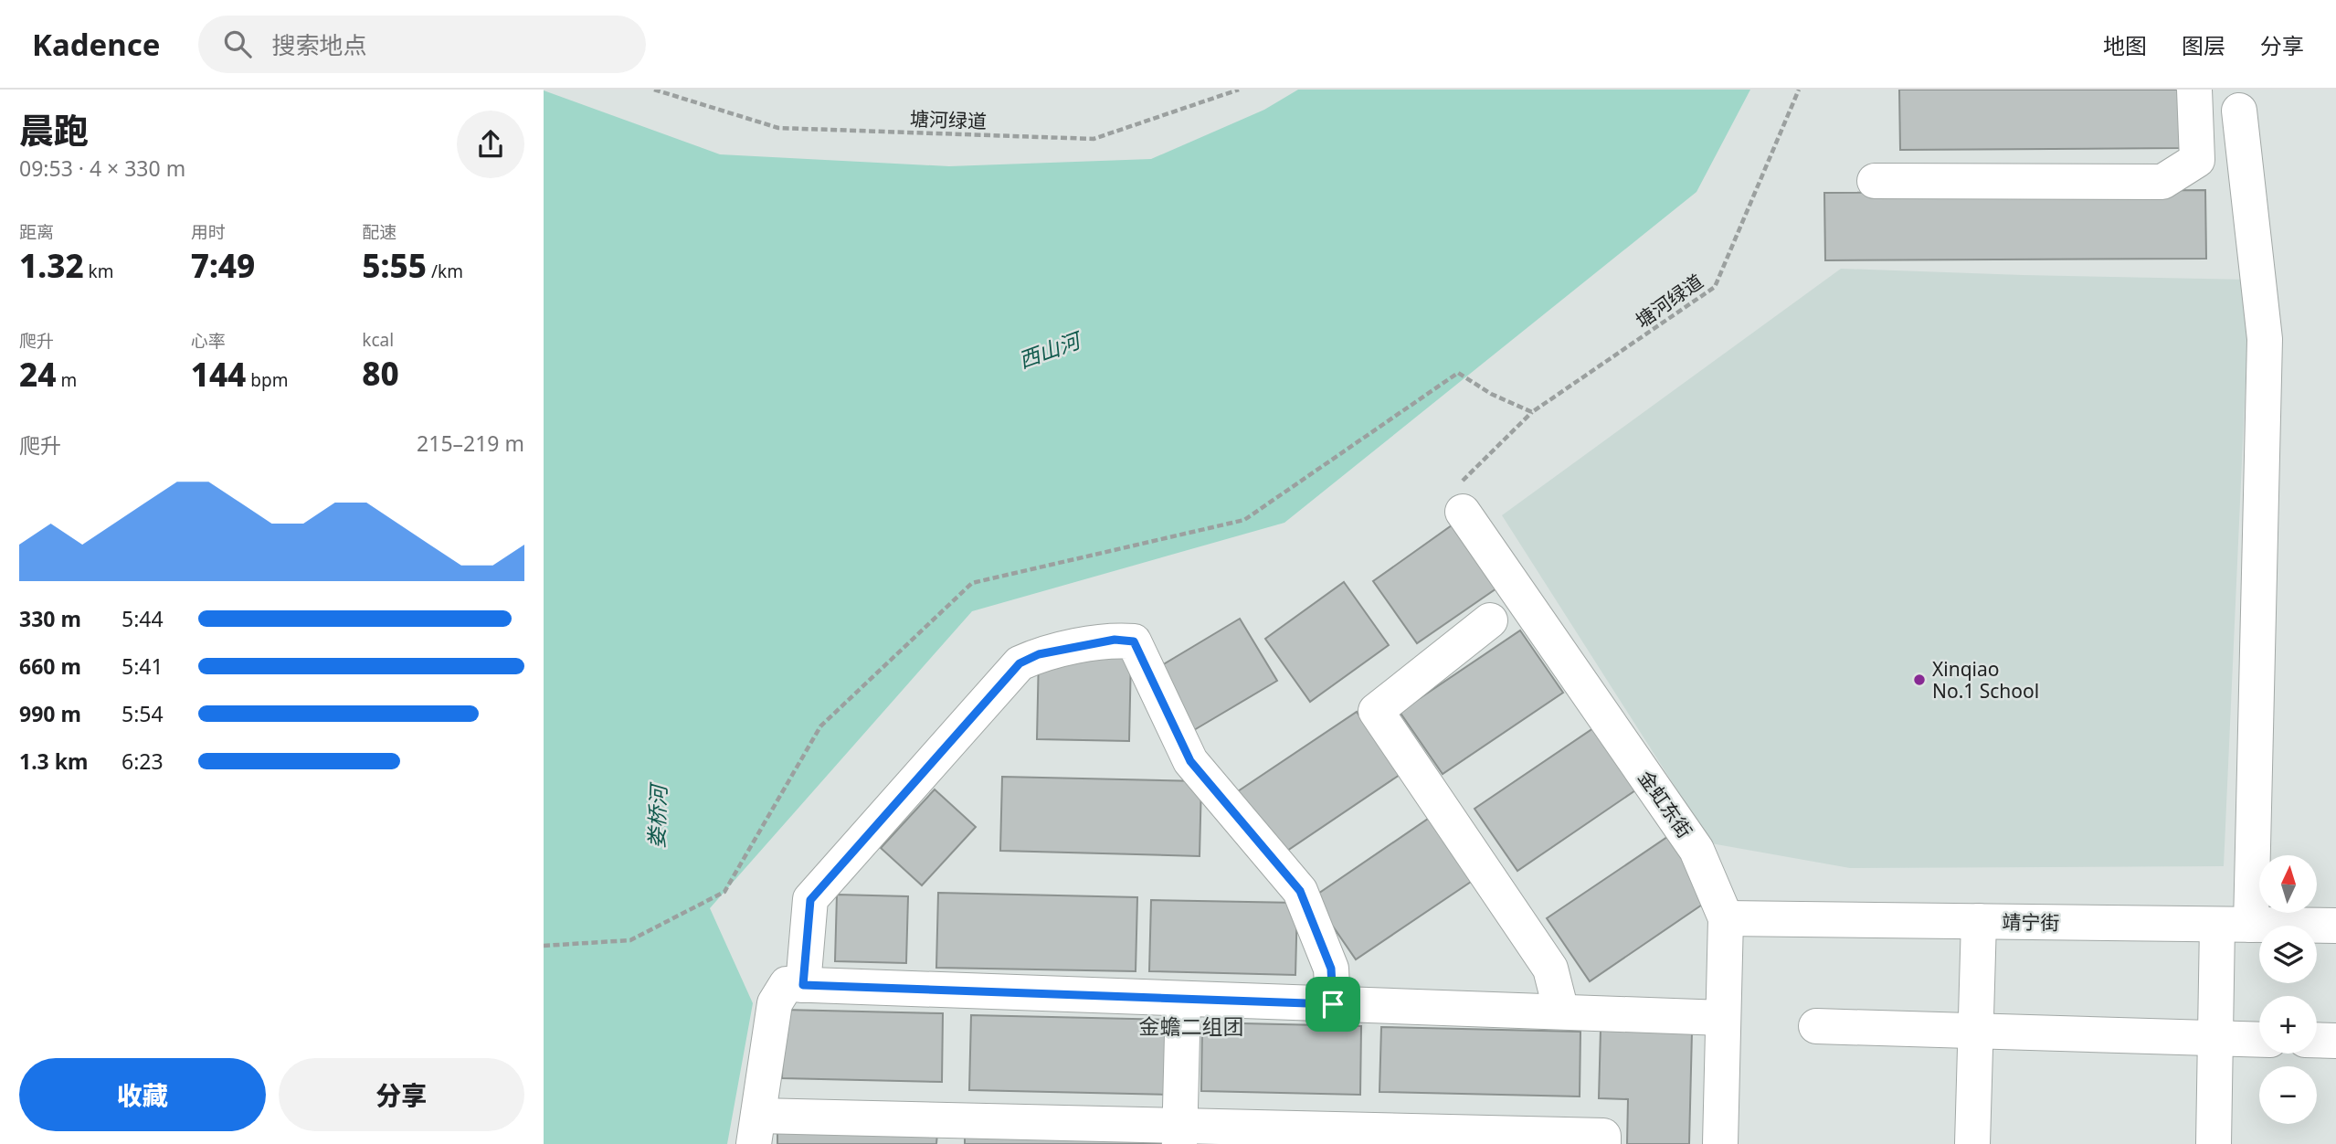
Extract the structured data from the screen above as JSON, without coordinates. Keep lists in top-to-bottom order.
{
  "streets": {
    "street": ["金虹东街", "靖宁街"],
    "path": ["塘河绿道"]
  },
  "crossings": [
    ["塘河绿道", "金虹东街"],
    ["金虹东街", "靖宁街"]
  ],
  "districts": ["金蟾二组团"],
  "water": ["西山河", "娄桥河"],
  "places": ["Xinqiao No.1 School"],
  "north": "top",
  "page": {
    "header": "Kadence",
    "search": "搜索地点",
    "nav": ["地图", "图层", "分享"],
    "heading": ["晨跑", "09:53 · 4 × 330 m"],
    "stats": [
      ["距离", "1.32 km"],
      ["用时", "7:49"],
      ["配速", "5:55 /km"],
      ["爬升", "24 m"],
      ["心率", "144 bpm"],
      ["kcal", "80"]
    ],
    "chart": ["爬升", "215–219 m"],
    "list": [
      {
        "name": "330 m",
        "note": "5:44"
      },
      {
        "name": "660 m",
        "note": "5:41"
      },
      {
        "name": "990 m",
        "note": "5:54"
      },
      {
        "name": "1.3 km",
        "note": "6:23"
      }
    ],
    "map_buttons": ["+", "−"],
    "buttons": ["收藏", "分享"]
  }
}
